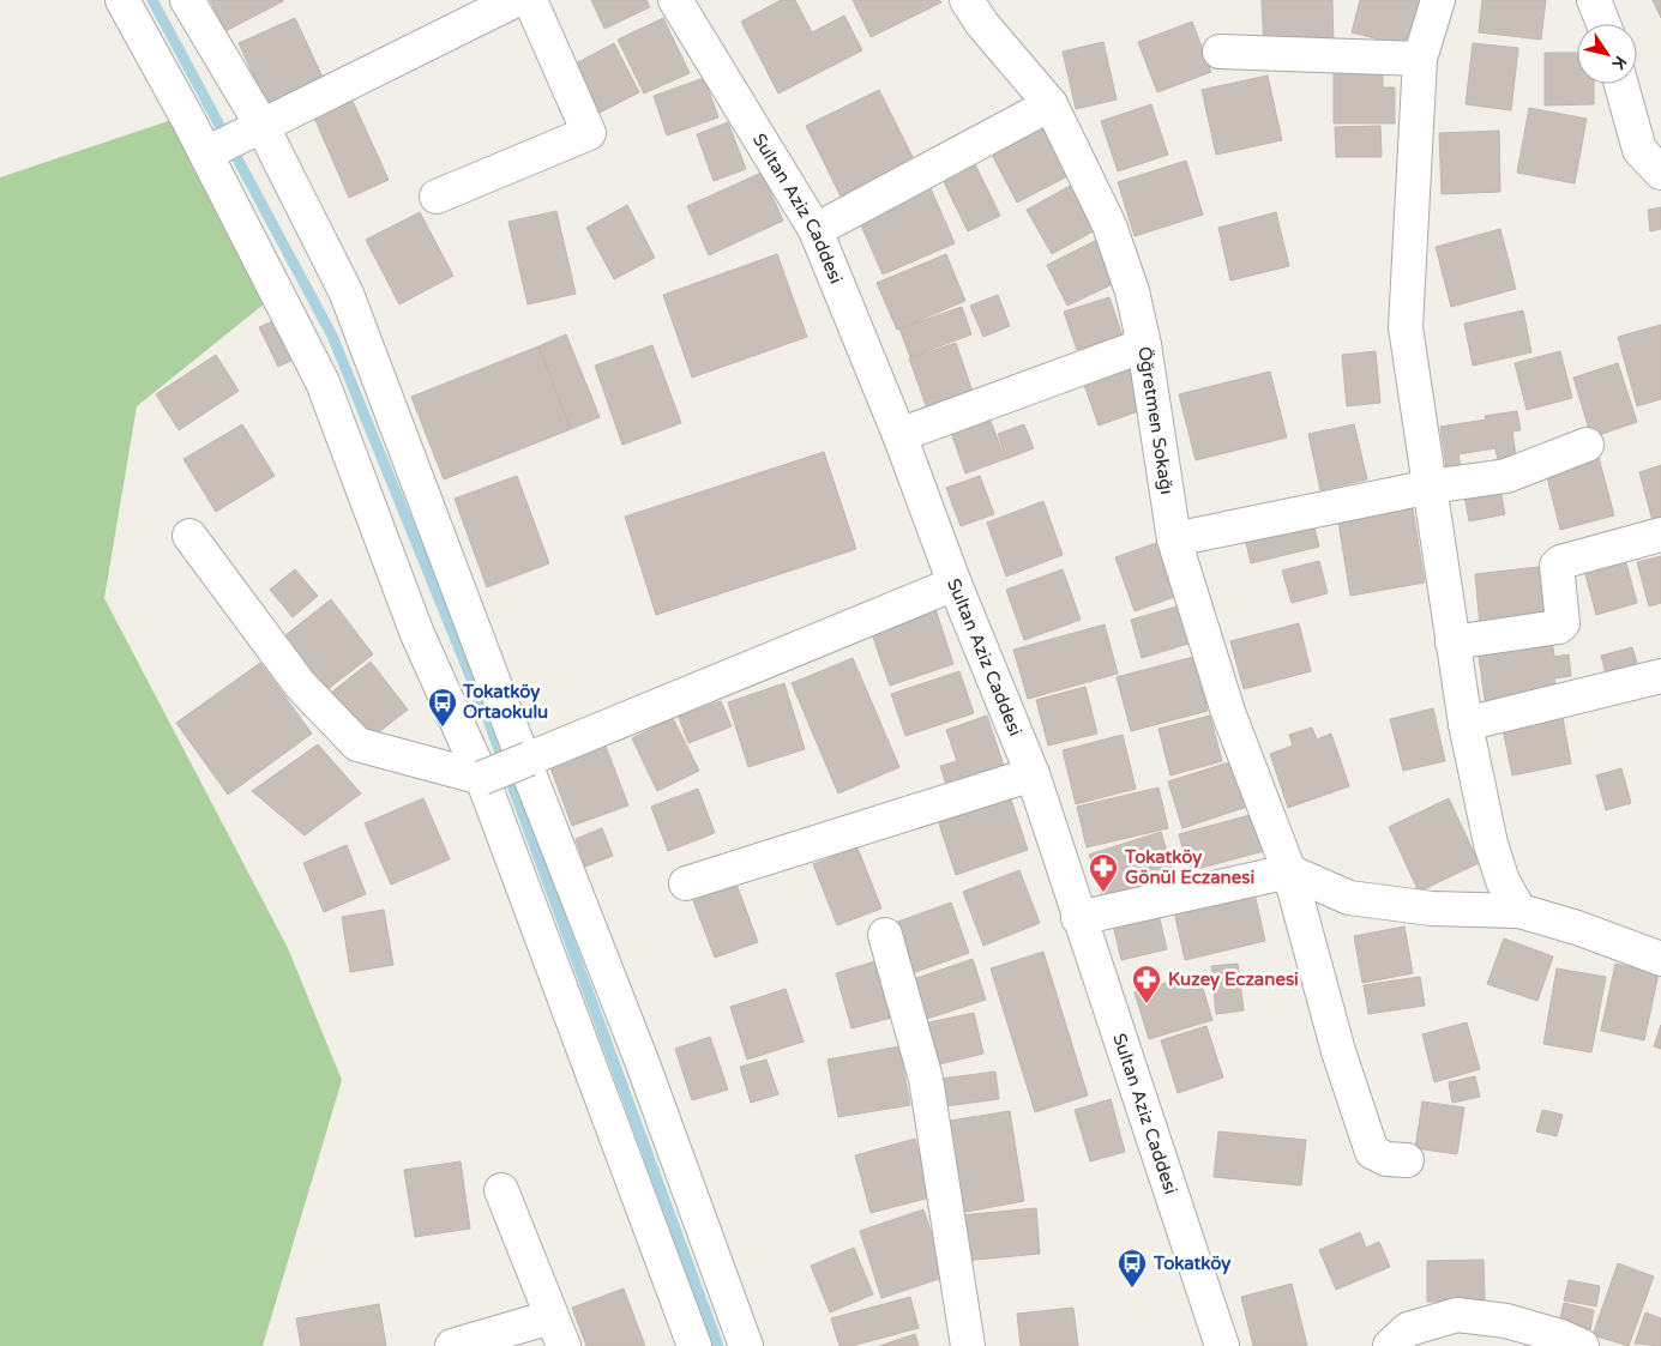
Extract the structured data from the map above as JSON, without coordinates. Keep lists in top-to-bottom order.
{
  "streets": {
    "street": ["Sultan Aziz Caddesi", "Öğretmen Sokağı"]
  },
  "places": {
    "bus stop": ["Tokatköy Ortaokulu", "Tokatköy"],
    "pharmacy": ["Tokatköy Gönül Eczanesi", "Kuzey Eczanesi"]
  },
  "north": "bottom right"
}
